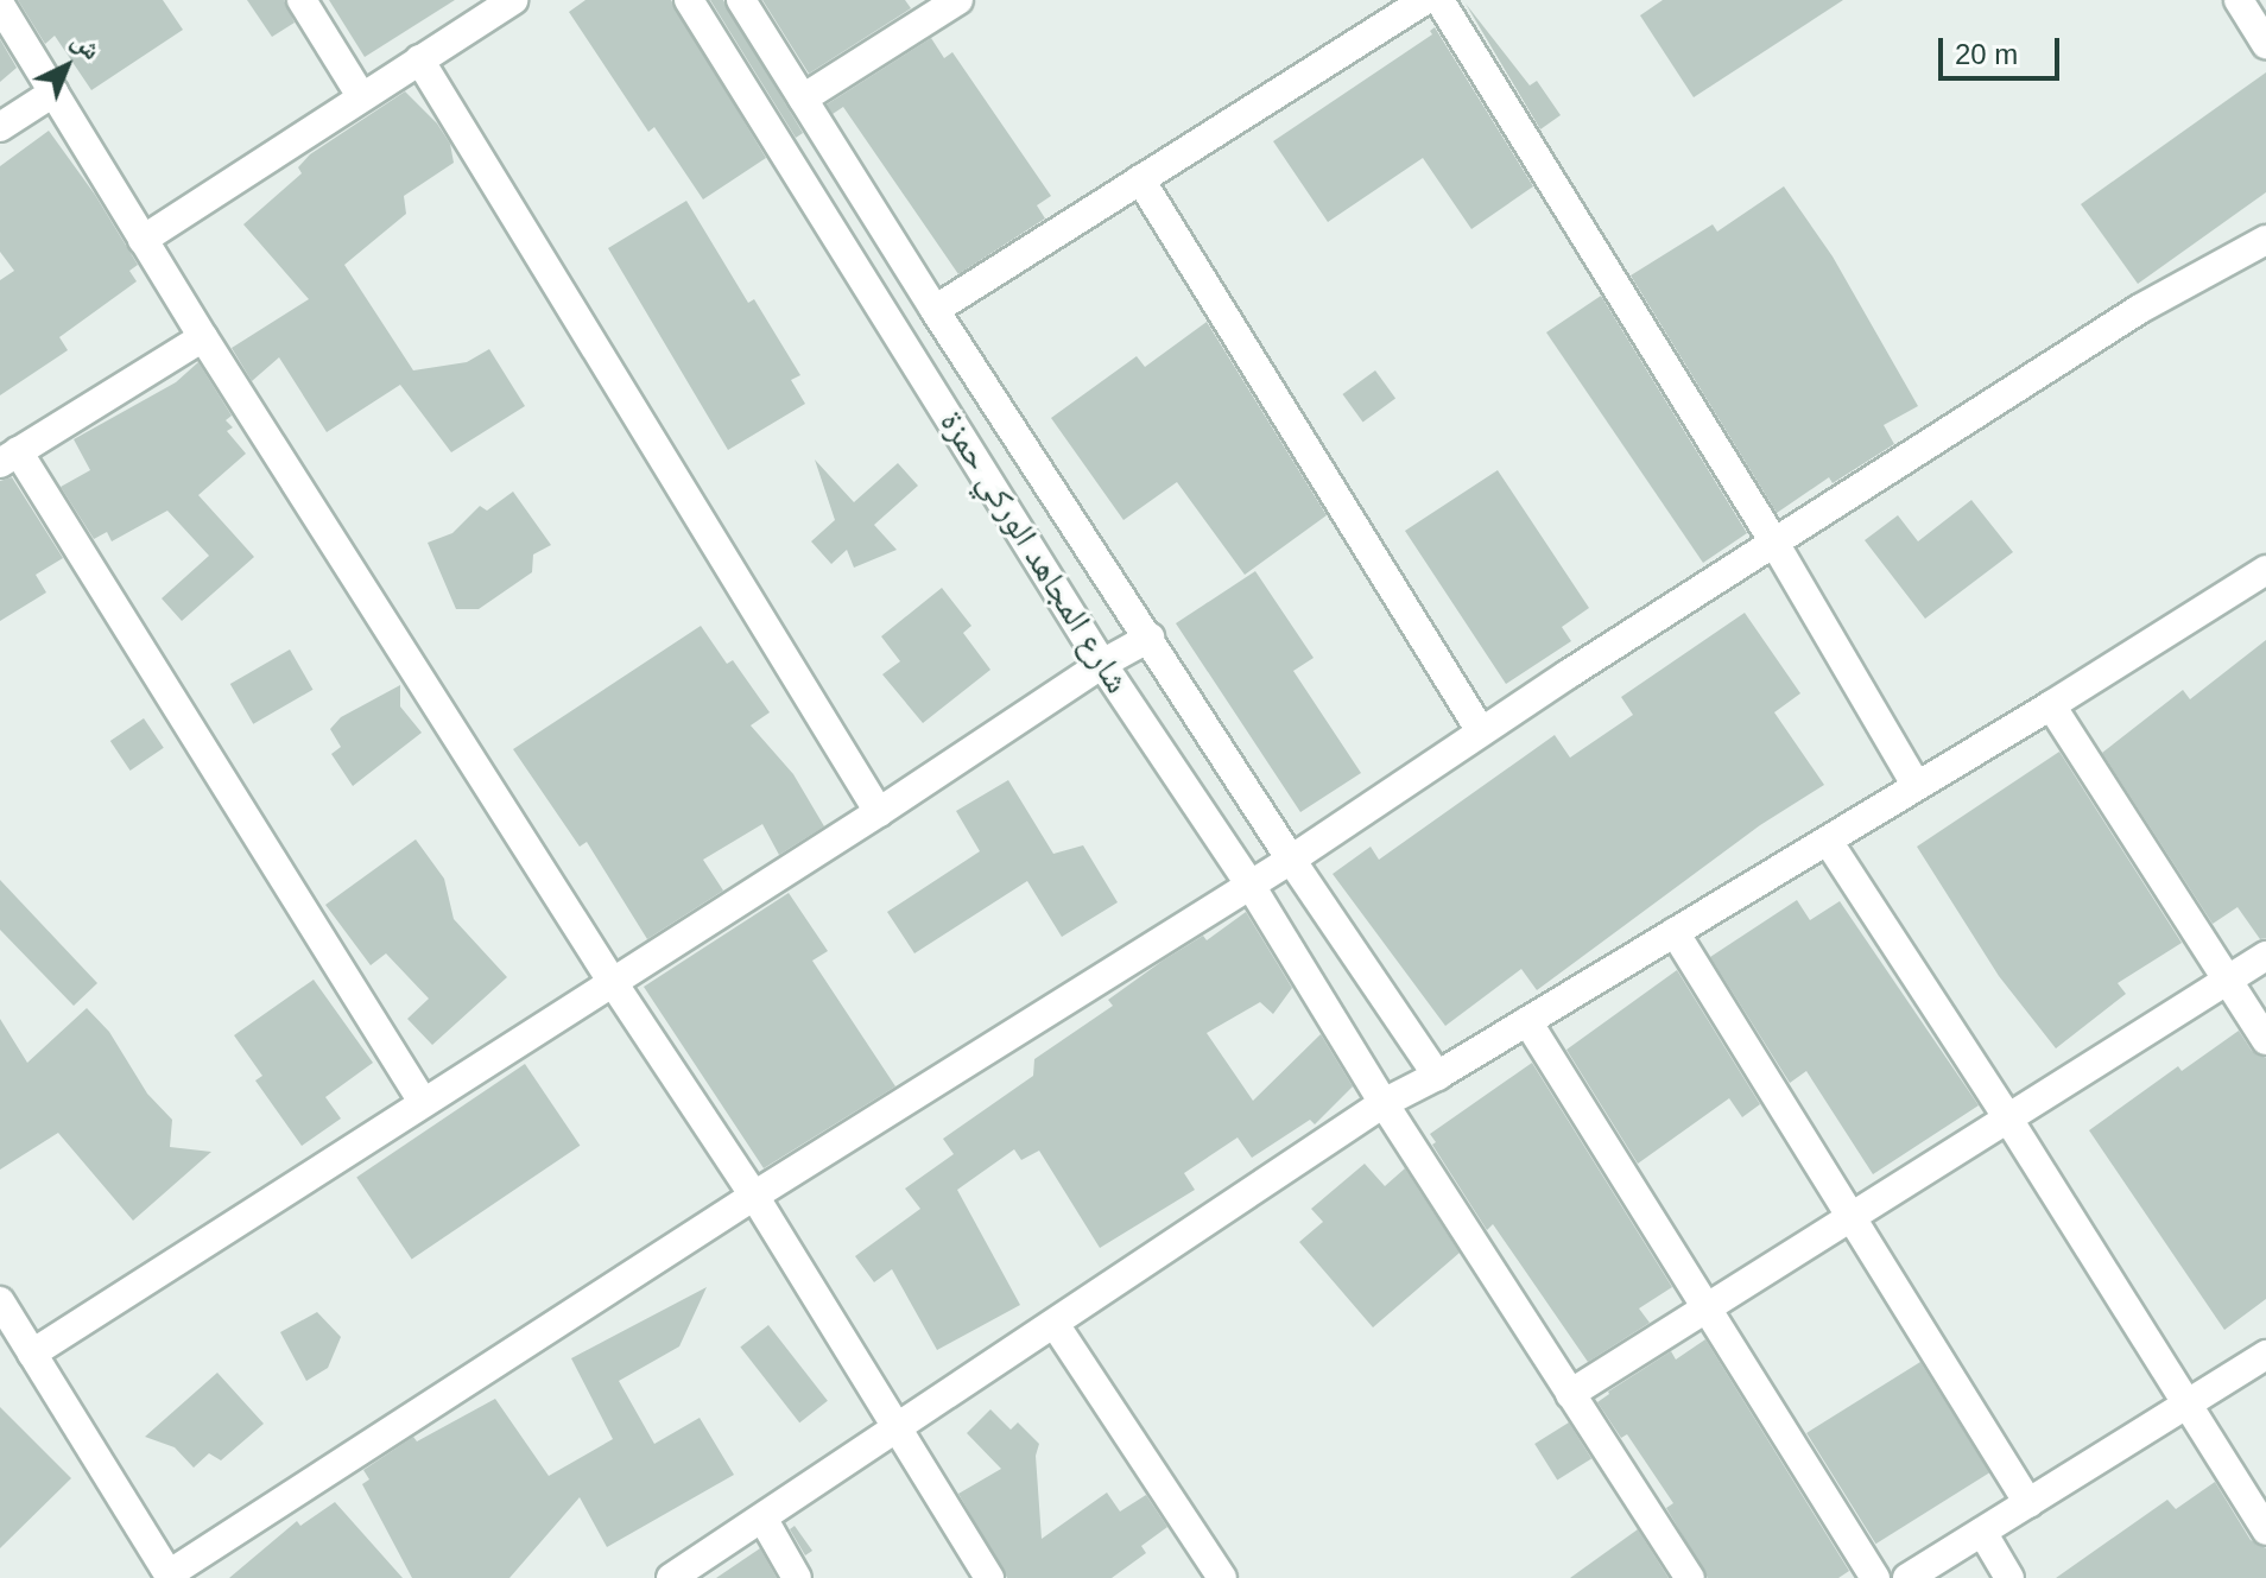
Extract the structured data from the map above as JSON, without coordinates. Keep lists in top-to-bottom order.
{
  "streets": {
    "street": ["شارع المجاهد الوركي حمزة"]
  },
  "scale_bar": "20 m",
  "north": "top right"
}
